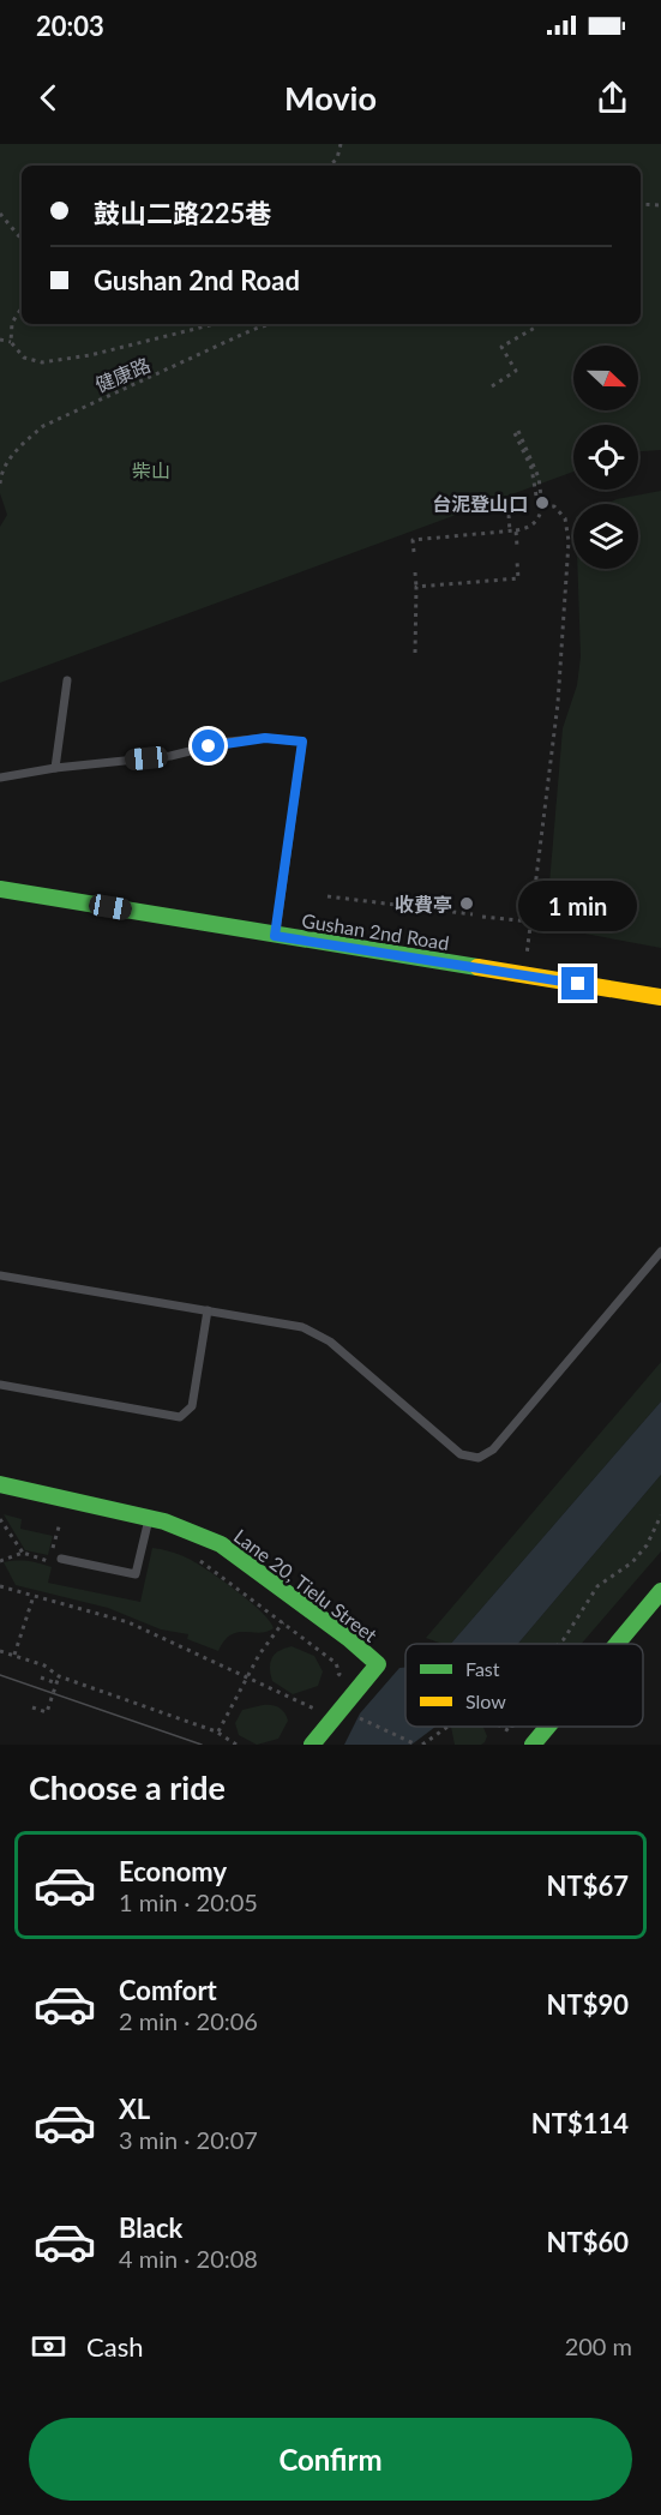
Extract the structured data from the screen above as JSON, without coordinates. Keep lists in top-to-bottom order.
{
  "streets": {
    "street": ["Gushan 2nd Road", "Lane 20, Tielu Street"],
    "path": ["健康路"]
  },
  "parks": ["柴山"],
  "places": ["台泥登山口", "收費亭"],
  "legend": ["Fast", "Slow"],
  "north": "right",
  "page": {
    "status": "20:03",
    "header": "Movio",
    "banner": ["鼓山二路225巷", "Gushan 2nd Road"],
    "bubble": "1 min",
    "heading": "Choose a ride",
    "list": [
      {
        "name": "Economy",
        "note": "1 min · 20:05",
        "value": "NT$67"
      },
      {
        "name": "Comfort",
        "note": "2 min · 20:06",
        "value": "NT$90"
      },
      {
        "name": "XL",
        "note": "3 min · 20:07",
        "value": "NT$114"
      },
      {
        "name": "Black",
        "note": "4 min · 20:08",
        "value": "NT$60"
      }
    ],
    "pay": ["Cash", "200 m"],
    "buttons": "Confirm"
  }
}
